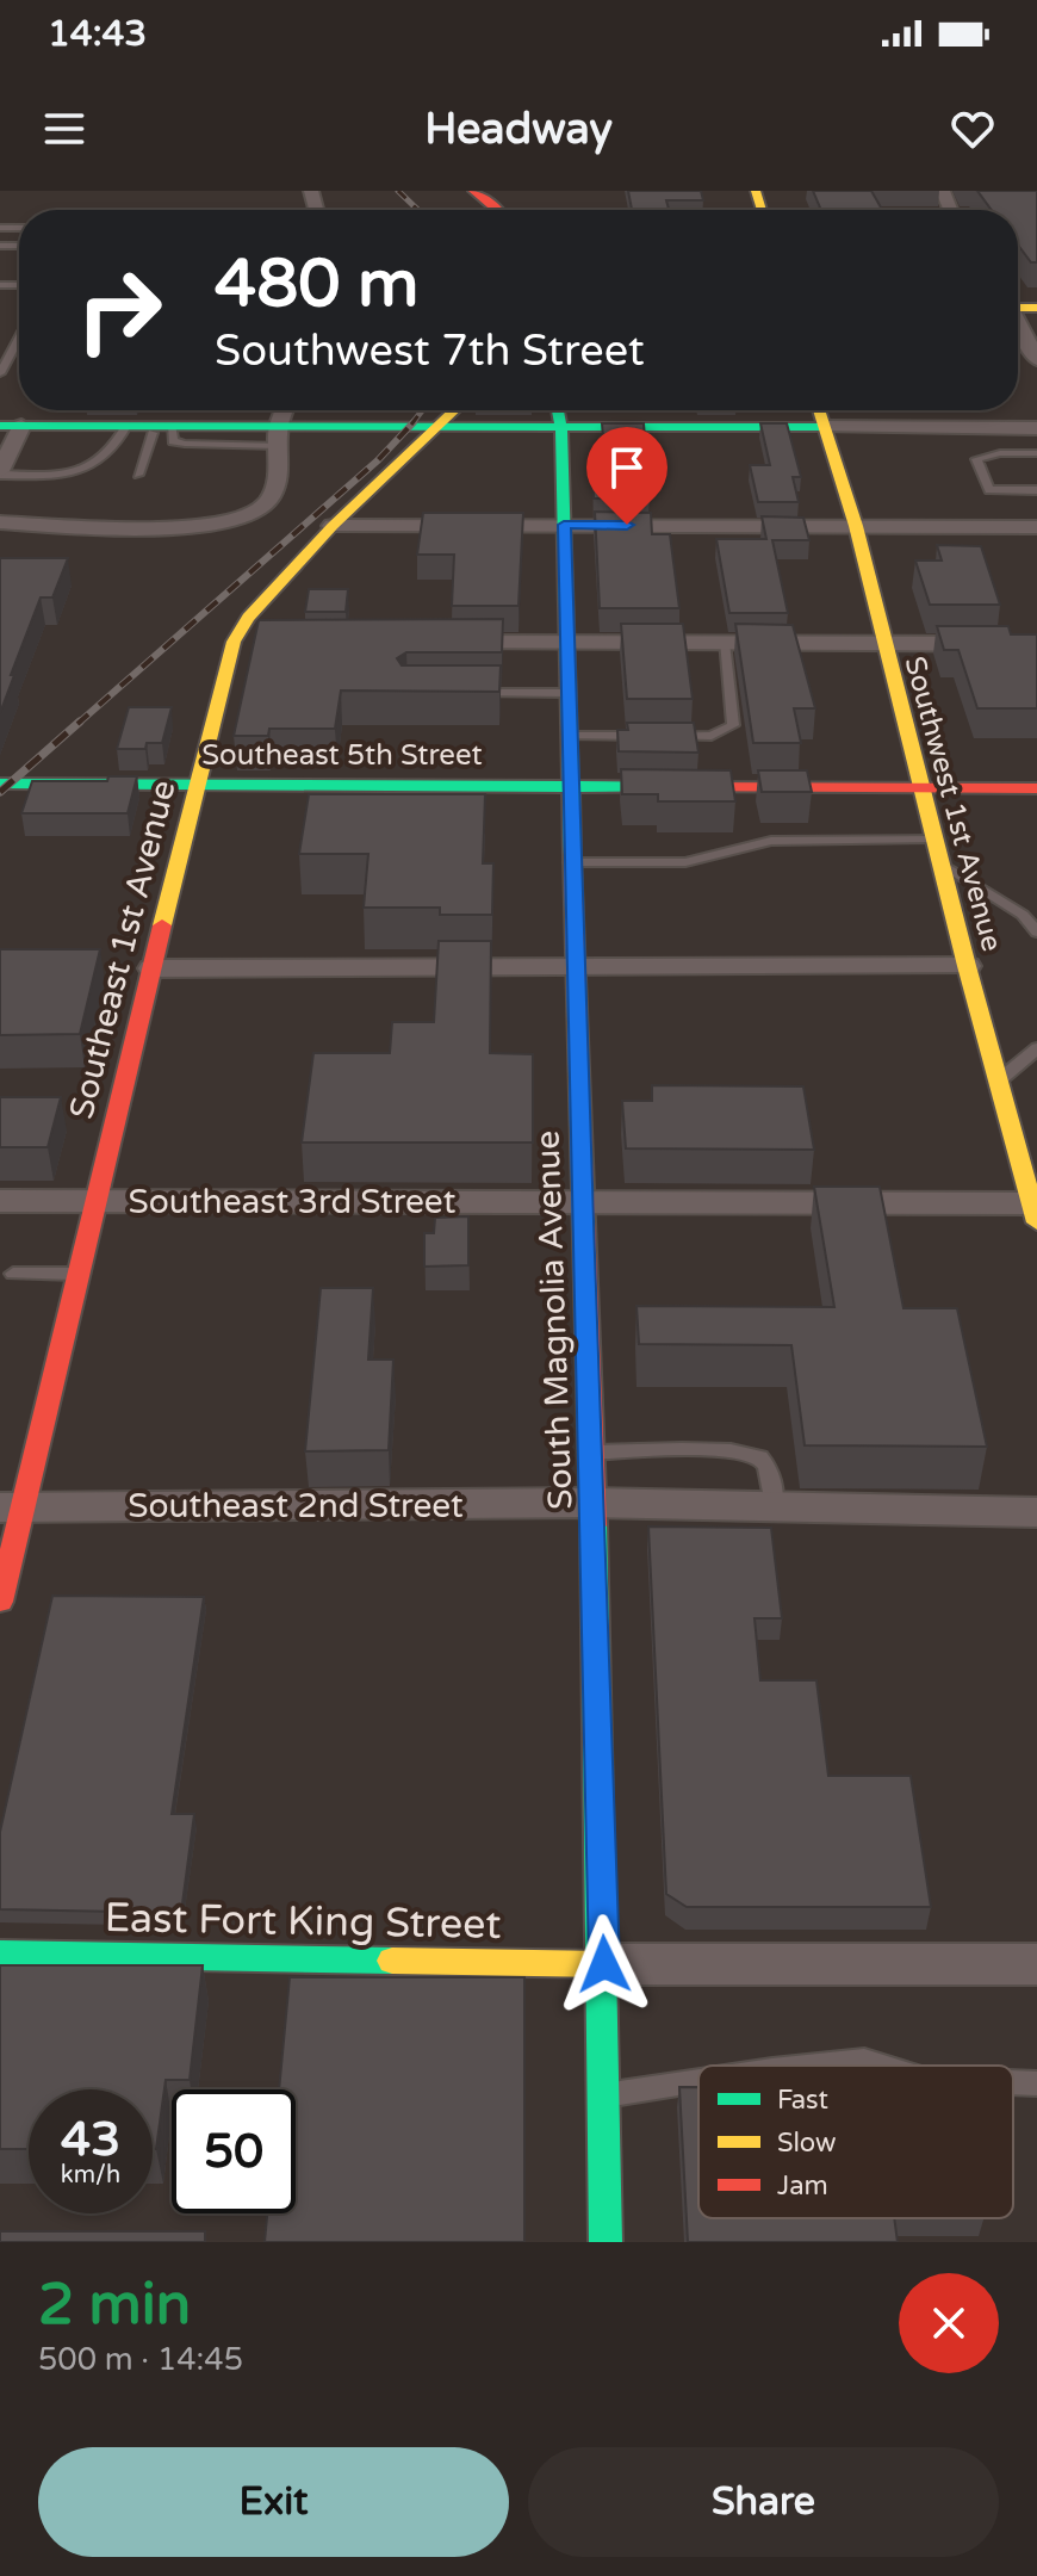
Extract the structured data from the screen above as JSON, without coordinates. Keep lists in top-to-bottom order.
{
  "streets": {
    "main road": [
      "Southeast 5th Street",
      "Southwest 1st Avenue",
      "Southeast 1st Avenue",
      "South Magnolia Avenue",
      "East Fort King Street"
    ],
    "street": ["Southeast 3rd Street", "Southeast 2nd Street"]
  },
  "crossings": [
    ["Southeast 5th Street", "Southwest 1st Avenue"],
    ["Southeast 5th Street", "Southeast 1st Avenue"],
    ["Southeast 5th Street", "South Magnolia Avenue"],
    ["Southwest 1st Avenue", "Southeast 3rd Street"],
    ["Southeast 1st Avenue", "Southeast 3rd Street"],
    ["Southeast 1st Avenue", "Southeast 2nd Street"],
    ["Southeast 3rd Street", "South Magnolia Avenue"],
    ["South Magnolia Avenue", "Southeast 2nd Street"],
    ["South Magnolia Avenue", "East Fort King Street"]
  ],
  "legend": ["Fast", "Slow", "Jam"],
  "page": {
    "status": "14:43",
    "header": "Headway",
    "turn": ["480 m", "Southwest 7th Street"],
    "speed": "43 km/h",
    "limit": "50",
    "heading": ["2 min", "500 m · 14:45"],
    "buttons": ["Exit", "Share"]
  }
}
